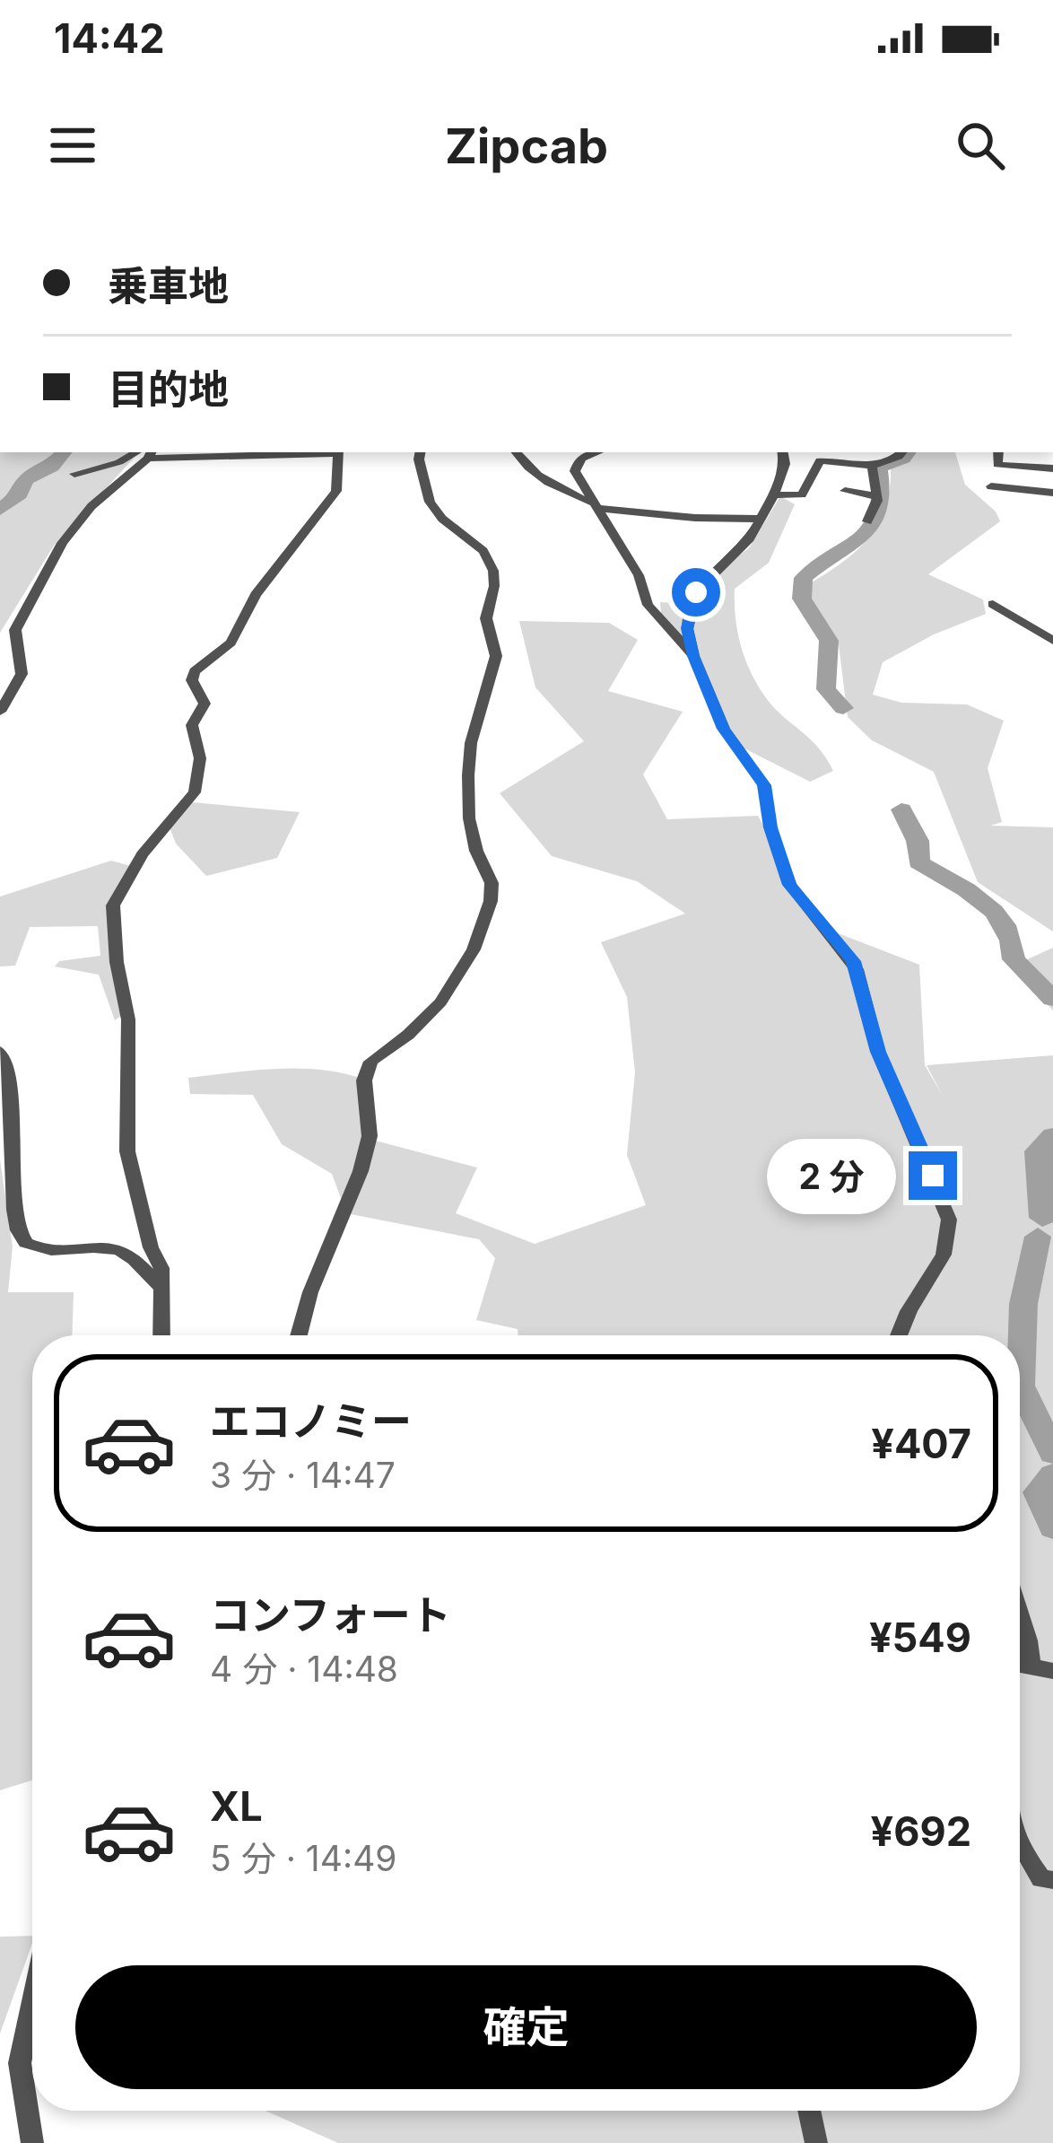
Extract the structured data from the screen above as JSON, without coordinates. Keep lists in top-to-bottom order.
{
  "page": {
    "status": "14:42",
    "header": "Zipcab",
    "banner": ["乗車地", "目的地"],
    "bubble": "2 分",
    "list": [
      {
        "name": "エコノミー",
        "note": "3 分 · 14:47",
        "value": "¥407"
      },
      {
        "name": "コンフォート",
        "note": "4 分 · 14:48",
        "value": "¥549"
      },
      {
        "name": "XL",
        "note": "5 分 · 14:49",
        "value": "¥692"
      }
    ],
    "buttons": "確定"
  }
}
